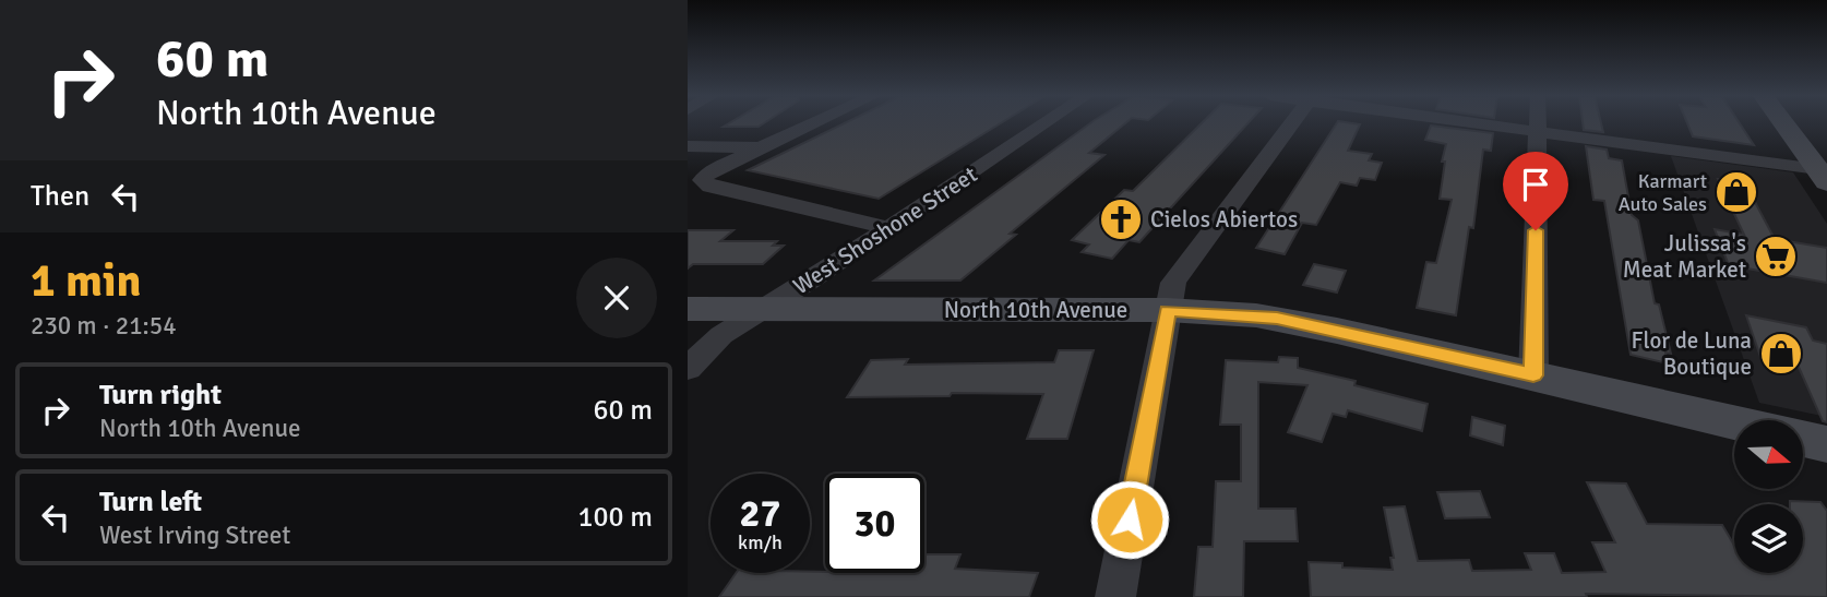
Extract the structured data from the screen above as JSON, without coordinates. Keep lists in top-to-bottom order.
{
  "streets": {
    "street": ["West Shoshone Street", "North 10th Avenue"]
  },
  "crossings": [
    ["West Shoshone Street", "North 10th Avenue"]
  ],
  "places": {
    "shop": ["Karmart Auto Sales", "Flor de Luna Boutique"],
    "church": ["Cielos Abiertos"],
    "supermarket": ["Julissa's Meat Market"]
  },
  "north": "right",
  "page": {
    "turn": ["60 m", "North 10th Avenue"],
    "then": "Then",
    "heading": ["1 min", "230 m · 21:54"],
    "list": [
      {
        "name": "Turn right",
        "note": "North 10th Avenue",
        "value": "60 m"
      },
      {
        "name": "Turn left",
        "note": "West Irving Street",
        "value": "100 m"
      }
    ],
    "speed": "27 km/h",
    "limit": "30"
  }
}
